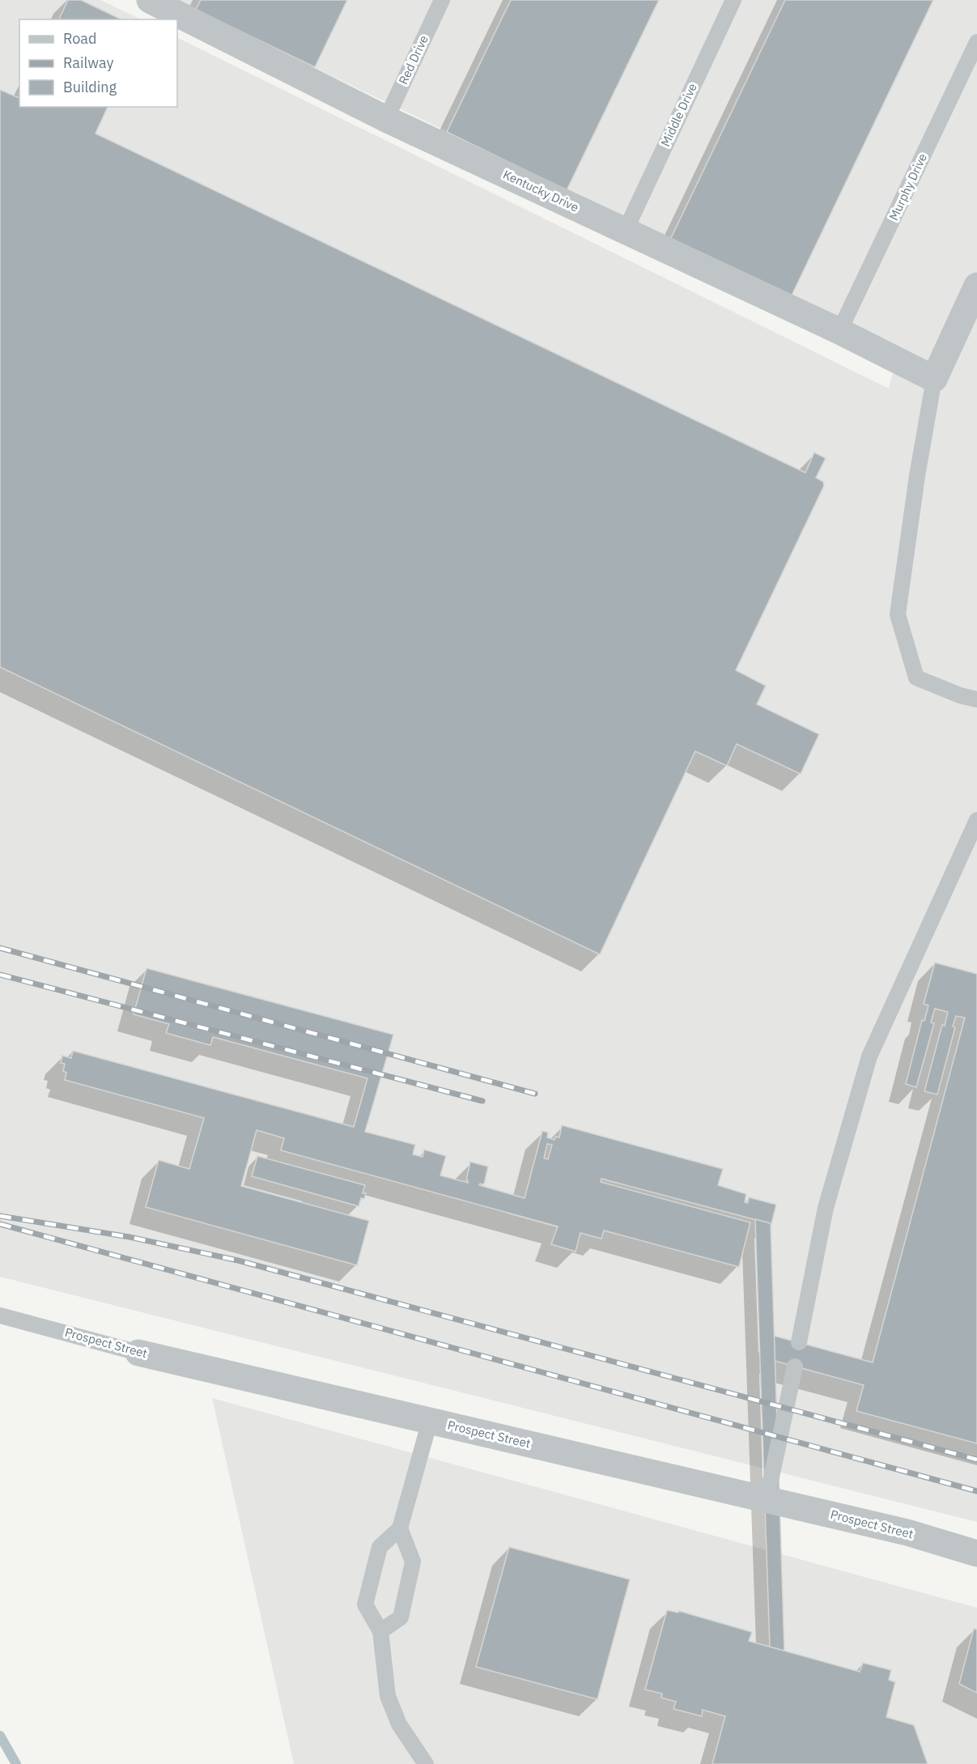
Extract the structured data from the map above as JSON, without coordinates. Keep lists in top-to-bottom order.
{
  "streets": {
    "street": ["Kentucky Drive", "Prospect Street"],
    "lane": ["Red Drive", "Middle Drive", "Murphy Drive"]
  },
  "crossings": [
    ["Red Drive", "Kentucky Drive"],
    ["Middle Drive", "Kentucky Drive"],
    ["Murphy Drive", "Kentucky Drive"]
  ],
  "legend": ["Road", "Railway", "Building"]
}
